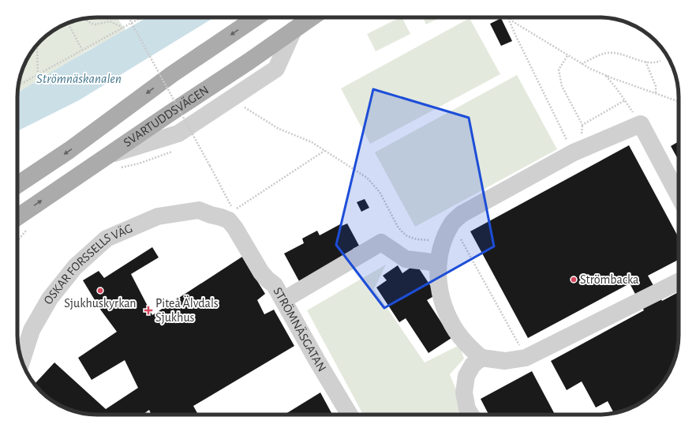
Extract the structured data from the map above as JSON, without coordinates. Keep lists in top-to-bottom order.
{
  "streets": {
    "main road": ["SVARTUDDSVÄGEN"],
    "street": ["OSKAR FORSSELLS VÄG", "STRÖMNÄSGATAN"]
  },
  "crossings": [
    ["OSKAR FORSSELLS VÄG", "STRÖMNÄSGATAN"]
  ],
  "water": ["Strömnäskanalen"],
  "places": {
    "other": ["Strömbacka", "Sjukhuskyrkan"],
    "health": ["Piteå Älvdals Sjukhus"]
  }
}
